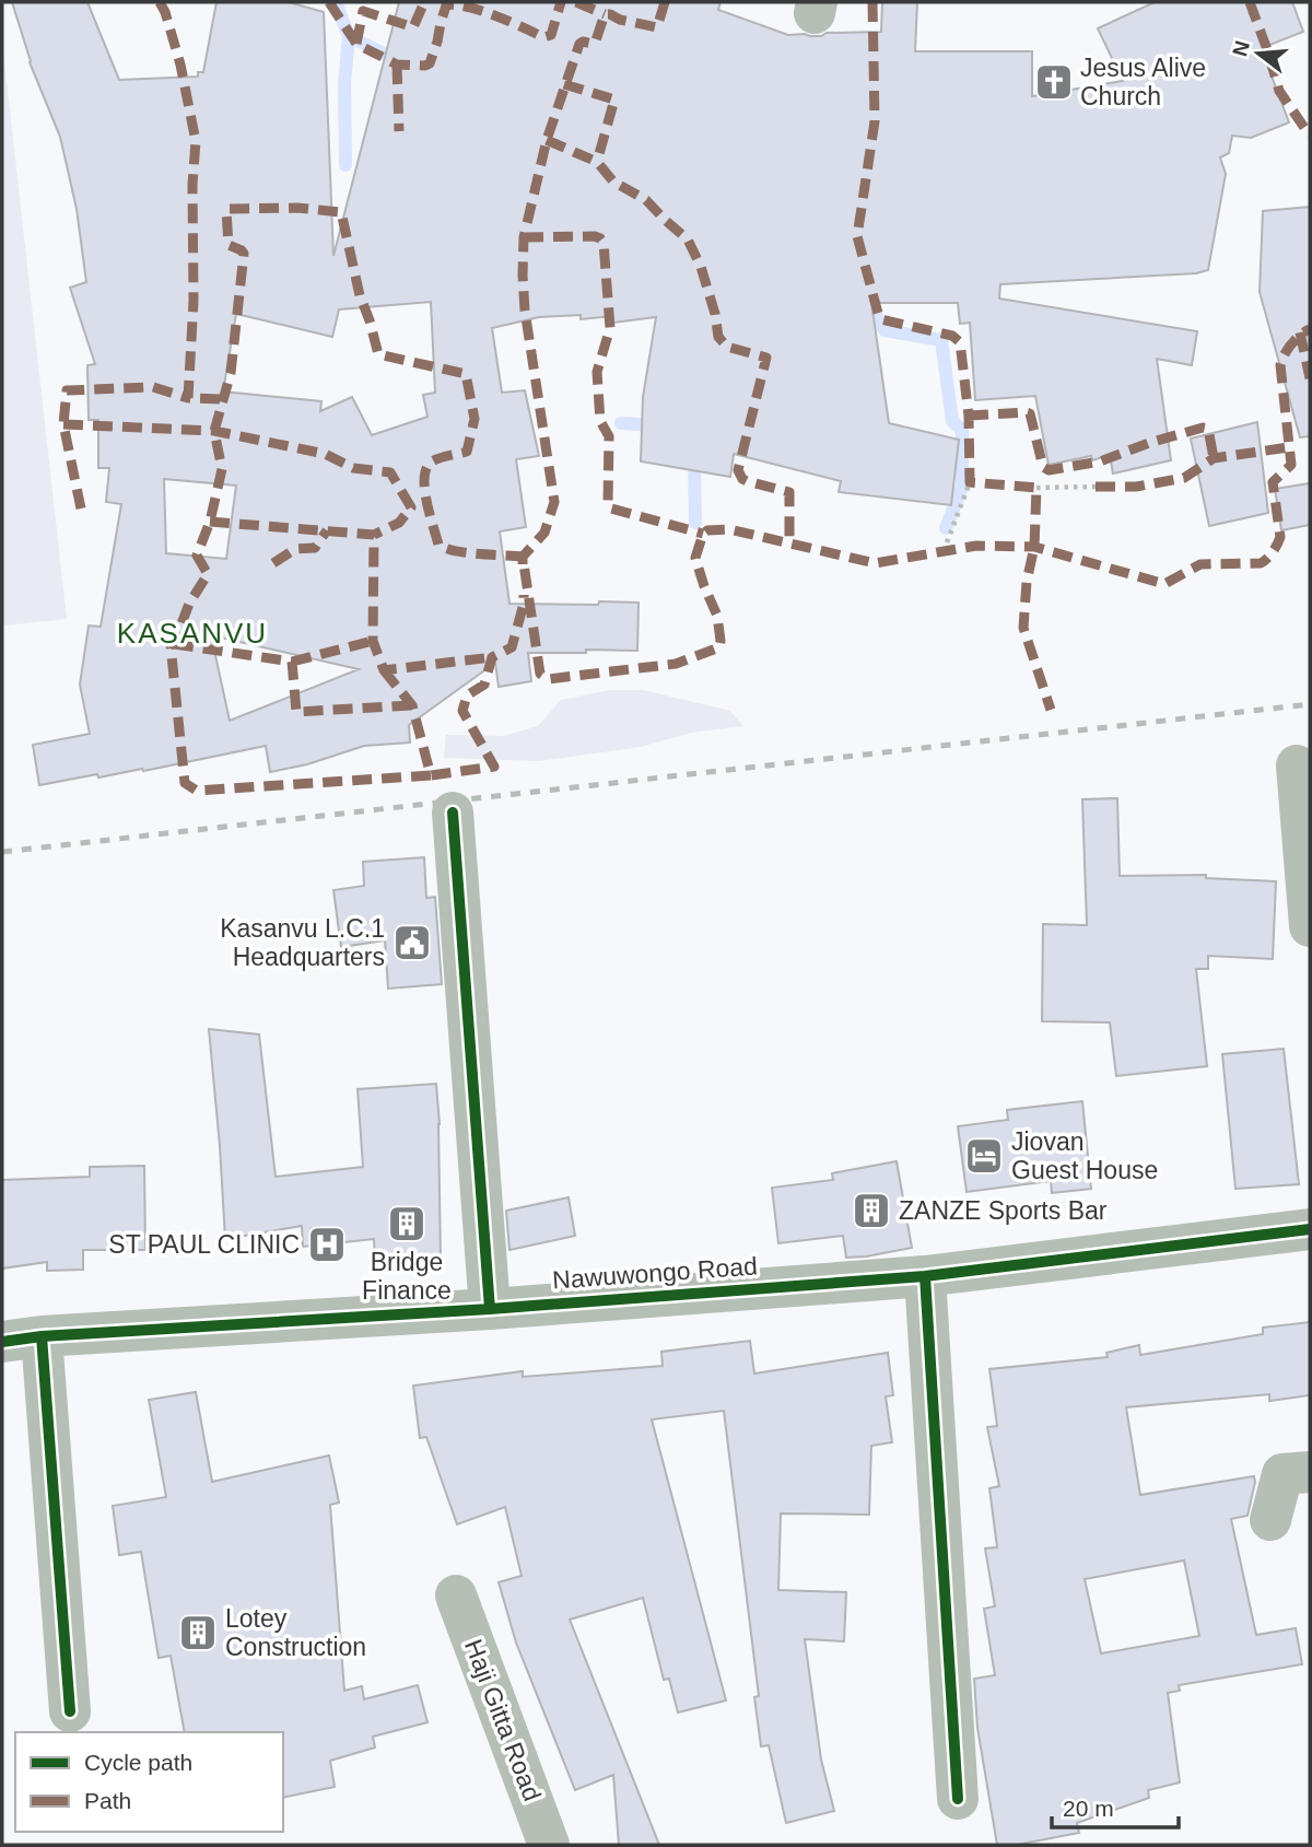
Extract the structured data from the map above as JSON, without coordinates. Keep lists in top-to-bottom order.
{
  "streets": {
    "street": ["Nawuwongo Road", "Haji Gitta Road"]
  },
  "districts": ["KASANVU"],
  "places": {
    "church": ["Jesus Alive Church"],
    "public building": ["Kasanvu L.C.1 Headquarters"],
    "hotel": ["Jiovan Guest House"],
    "building": ["ZANZE Sports Bar", "Bridge Finance", "Lotey Construction"],
    "hospital": ["ST PAUL CLINIC"]
  },
  "legend": ["Cycle path", "Path"],
  "scale_bar": "20 m",
  "north": "left"
}
